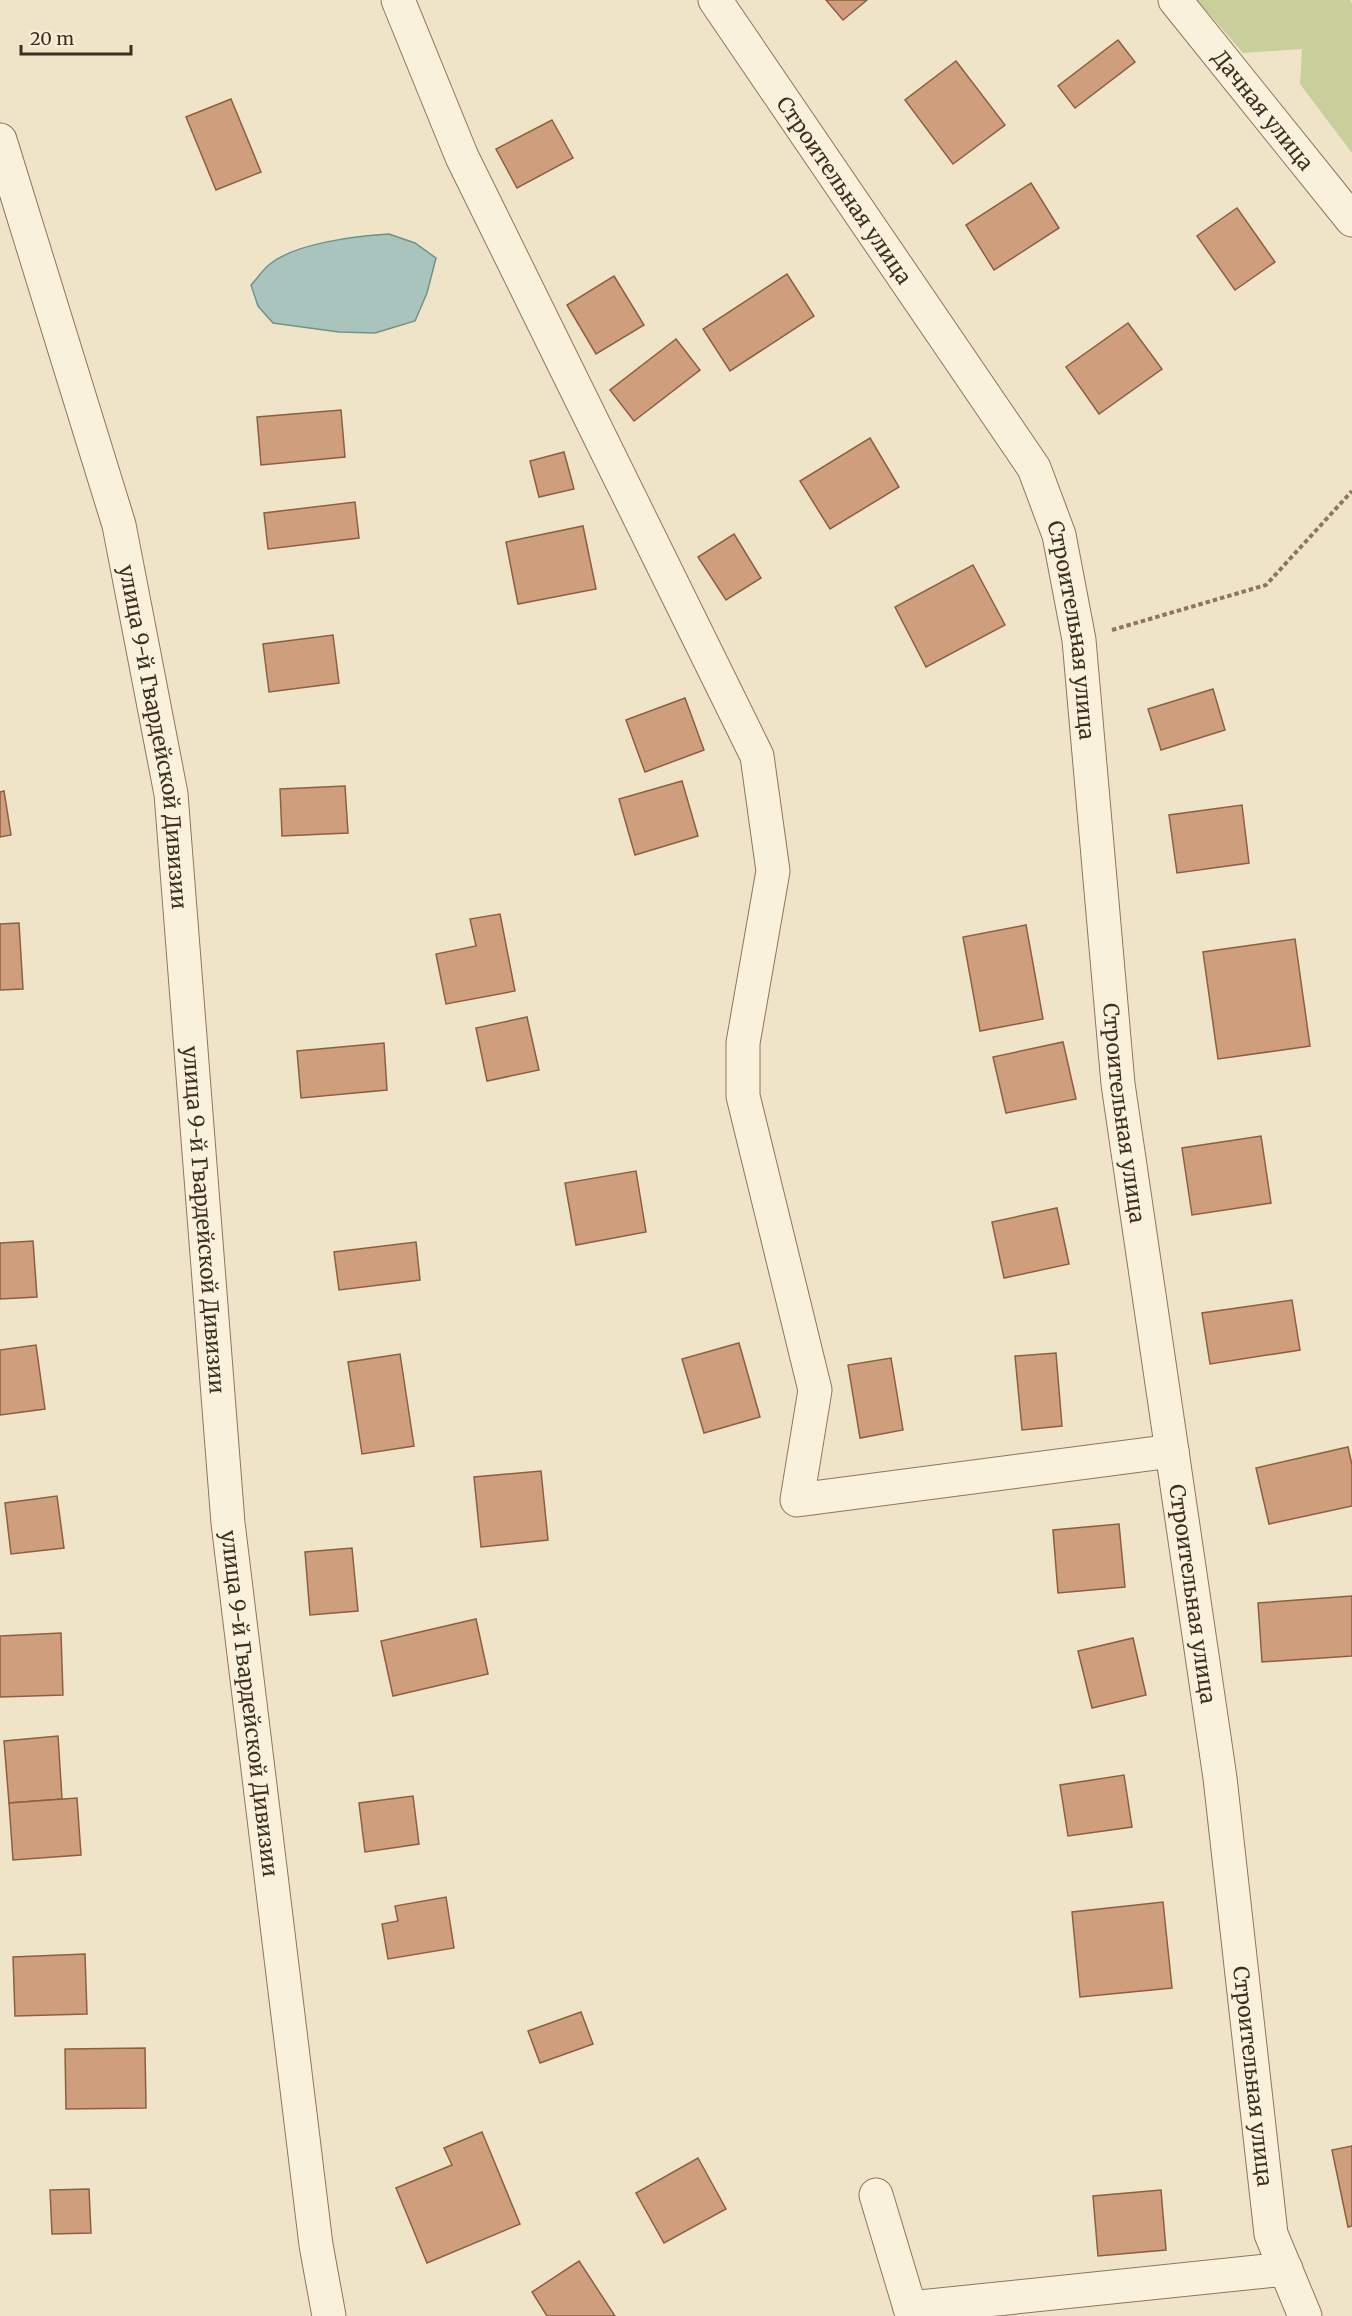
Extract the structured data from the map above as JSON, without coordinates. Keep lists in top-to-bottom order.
{
  "streets": {
    "street": ["Дачная улица", "Строительная улица", "улица 9-й Гвардейской Дивизии"]
  },
  "scale_bar": "20 m"
}
